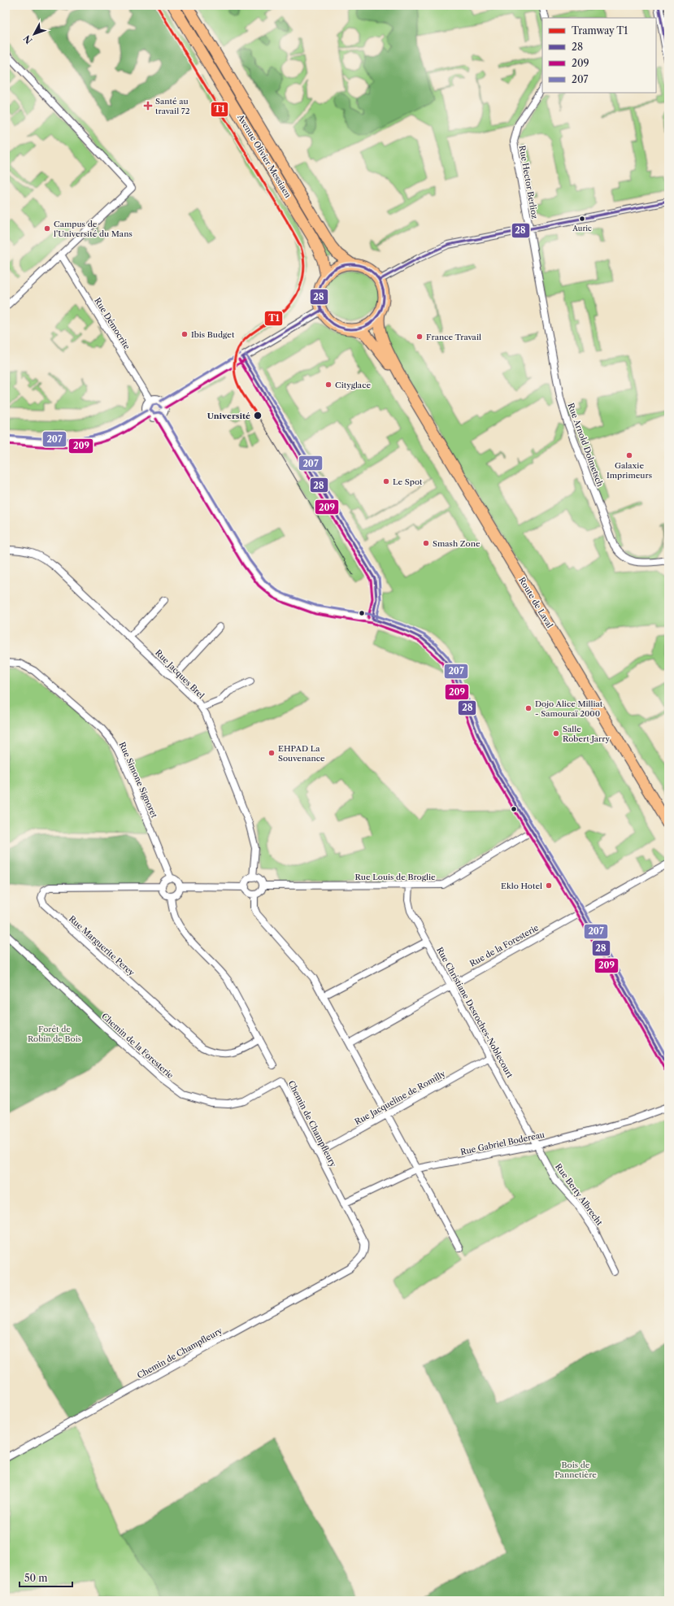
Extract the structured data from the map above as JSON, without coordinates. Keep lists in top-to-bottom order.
{
  "streets": {
    "main road": ["Avenue Olivier Messiaen", "Route de Laval"],
    "street": [
      "Rue Hector Berlioz",
      "Rue Démocrite",
      "Rue Arnold Dolmetsch",
      "Rue Jacques Brel",
      "Rue Simone Signoret",
      "Rue Louis de Broglie",
      "Rue Marguerite Perey",
      "Rue de la Foresterie",
      "Rue Christiane Desroches-Noblecourt",
      "Chemin de la Foresterie",
      "Rue Jacqueline de Romilly",
      "Chemin de Champfleury",
      "Rue Gabriel Bodereau",
      "Rue Berty Albrecht"
    ]
  },
  "crossings": [
    ["Avenue Olivier Messiaen", "Route de Laval"],
    ["Rue Hector Berlioz", "Rue Arnold Dolmetsch"],
    ["Rue Jacques Brel", "Rue Louis de Broglie"],
    ["Rue Simone Signoret", "Rue Marguerite Perey"],
    ["Rue Louis de Broglie", "Rue Christiane Desroches-Noblecourt"],
    ["Rue de la Foresterie", "Rue Christiane Desroches-Noblecourt"],
    ["Rue Christiane Desroches-Noblecourt", "Rue Jacqueline de Romilly"],
    ["Rue Christiane Desroches-Noblecourt", "Rue Gabriel Bodereau"],
    ["Rue Christiane Desroches-Noblecourt", "Rue Berty Albrecht"],
    ["Chemin de la Foresterie", "Chemin de Champfleury"],
    ["Rue Jacqueline de Romilly", "Chemin de Champfleury"],
    ["Chemin de Champfleury", "Rue Gabriel Bodereau"],
    ["Rue Gabriel Bodereau", "Rue Berty Albrecht"]
  ],
  "parks": ["Forêt de Robin de Bois", "Bois de Pannetière"],
  "places": {
    "health": ["Santé au travail 72"],
    "other": [
      "Auric",
      "Campus de l'Université du Mans",
      "Ibis Budget",
      "France Travail",
      "Cityglace",
      "Université",
      "Galaxie Imprimeurs",
      "Le Spot",
      "Smash Zone",
      "Dojo Alice Milliat - Samouraï 2000",
      "Salle Robert Jarry",
      "EHPAD La Souvenance",
      "Eklo Hotel"
    ]
  },
  "lines": [
    "tram line T1",
    "transit line 28",
    "transit line 207",
    "transit line 209"
  ],
  "legend": [
    "Tramway T1",
    "28",
    "209",
    "207"
  ],
  "scale_bar": "50 m",
  "north": "bottom left"
}
